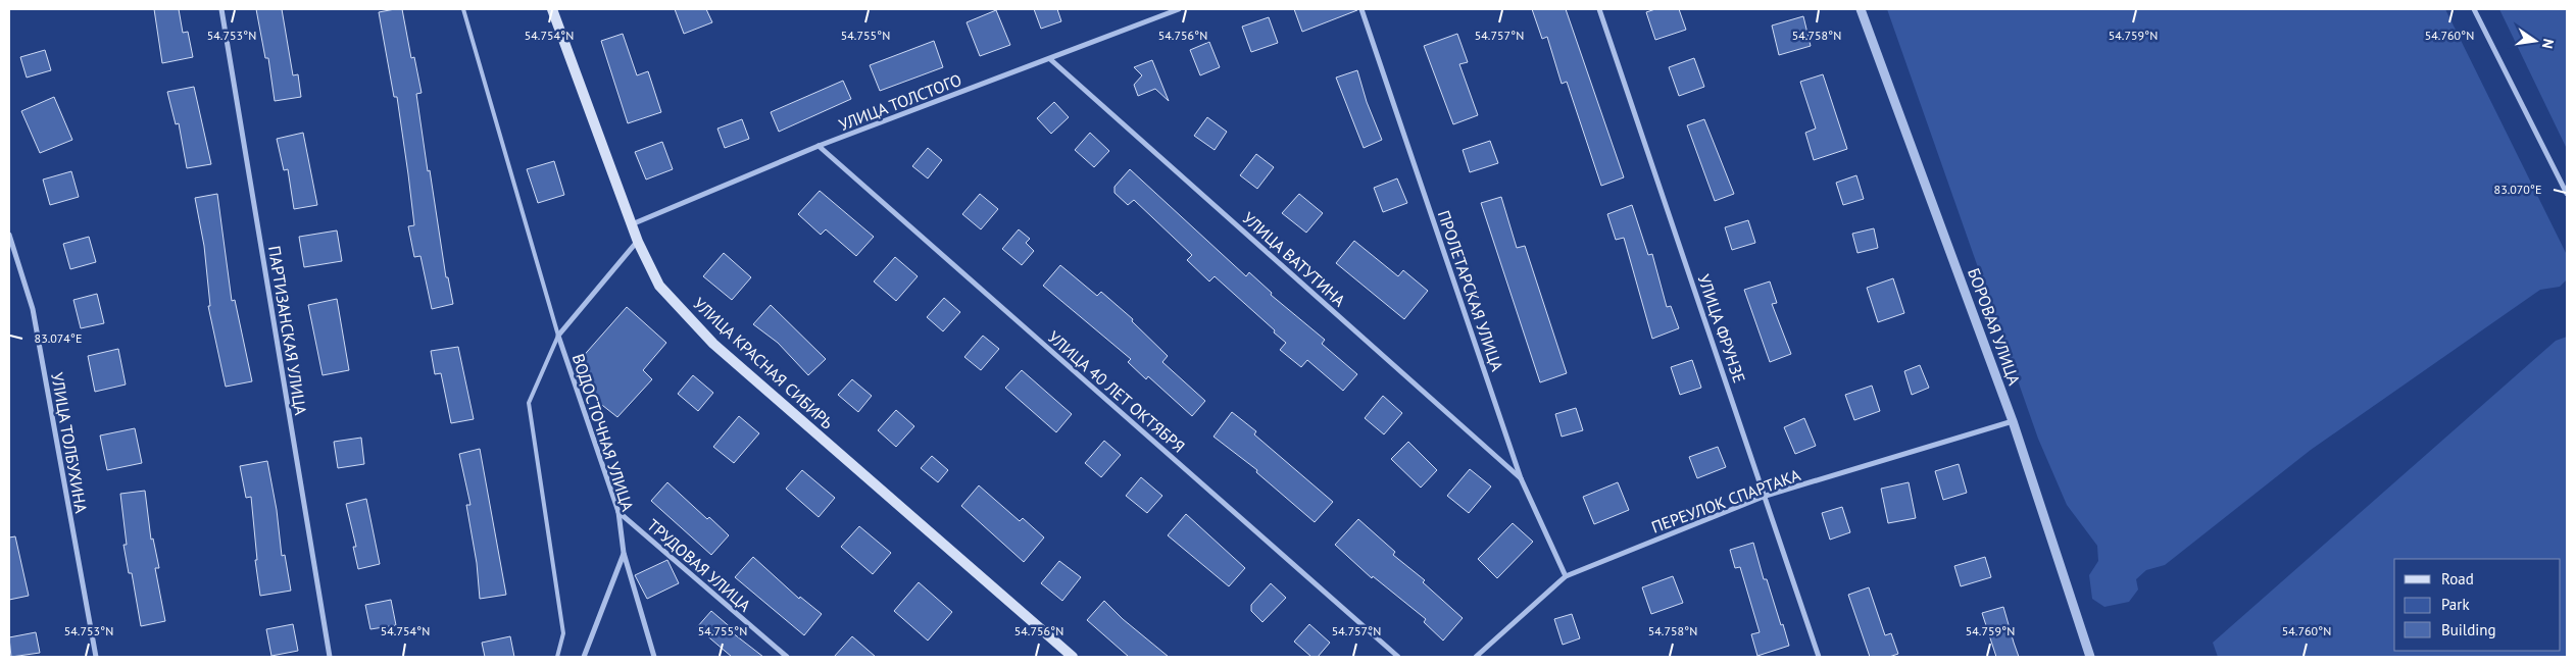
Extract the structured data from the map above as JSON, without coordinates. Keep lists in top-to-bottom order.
{
  "streets": {
    "main road": ["УЛИЦА КРАСНАЯ СИБИРЬ"],
    "street": [
      "УЛИЦА ТОЛСТОГО",
      "УЛИЦА ВАТУТИНА",
      "ПРОЛЕТАРСКАЯ УЛИЦА",
      "БОРОВАЯ УЛИЦА",
      "УЛИЦА ФРУНЗЕ",
      "ПАРТИЗАНСКАЯ УЛИЦА",
      "УЛИЦА 40 ЛЕТ ОКТЯБРЯ",
      "ВОДОСТОЧНАЯ УЛИЦА",
      "УЛИЦА ТОЛБУХИНА",
      "ПЕРЕУЛОК СПАРТАКА",
      "ТРУДОВАЯ УЛИЦА"
    ]
  },
  "crossings": [
    ["УЛИЦА ТОЛСТОГО", "УЛИЦА ВАТУТИНА"],
    ["УЛИЦА ТОЛСТОГО", "УЛИЦА КРАСНАЯ СИБИРЬ"],
    ["УЛИЦА ТОЛСТОГО", "УЛИЦА 40 ЛЕТ ОКТЯБРЯ"],
    ["УЛИЦА ВАТУТИНА", "ПРОЛЕТАРСКАЯ УЛИЦА"],
    ["ПРОЛЕТАРСКАЯ УЛИЦА", "ПЕРЕУЛОК СПАРТАКА"],
    ["БОРОВАЯ УЛИЦА", "ПЕРЕУЛОК СПАРТАКА"],
    ["УЛИЦА ФРУНЗЕ", "ПЕРЕУЛОК СПАРТАКА"],
    ["УЛИЦА КРАСНАЯ СИБИРЬ", "ВОДОСТОЧНАЯ УЛИЦА"],
    ["ВОДОСТОЧНАЯ УЛИЦА", "ТРУДОВАЯ УЛИЦА"]
  ],
  "legend": ["Road", "Park", "Building"],
  "north": "right",
  "coordinates": [
    "54.753°N",
    "54.754°N",
    "54.755°N",
    "54.756°N",
    "54.757°N",
    "54.758°N",
    "54.759°N",
    "54.760°N",
    "83.070°E",
    "83.074°E"
  ]
}
